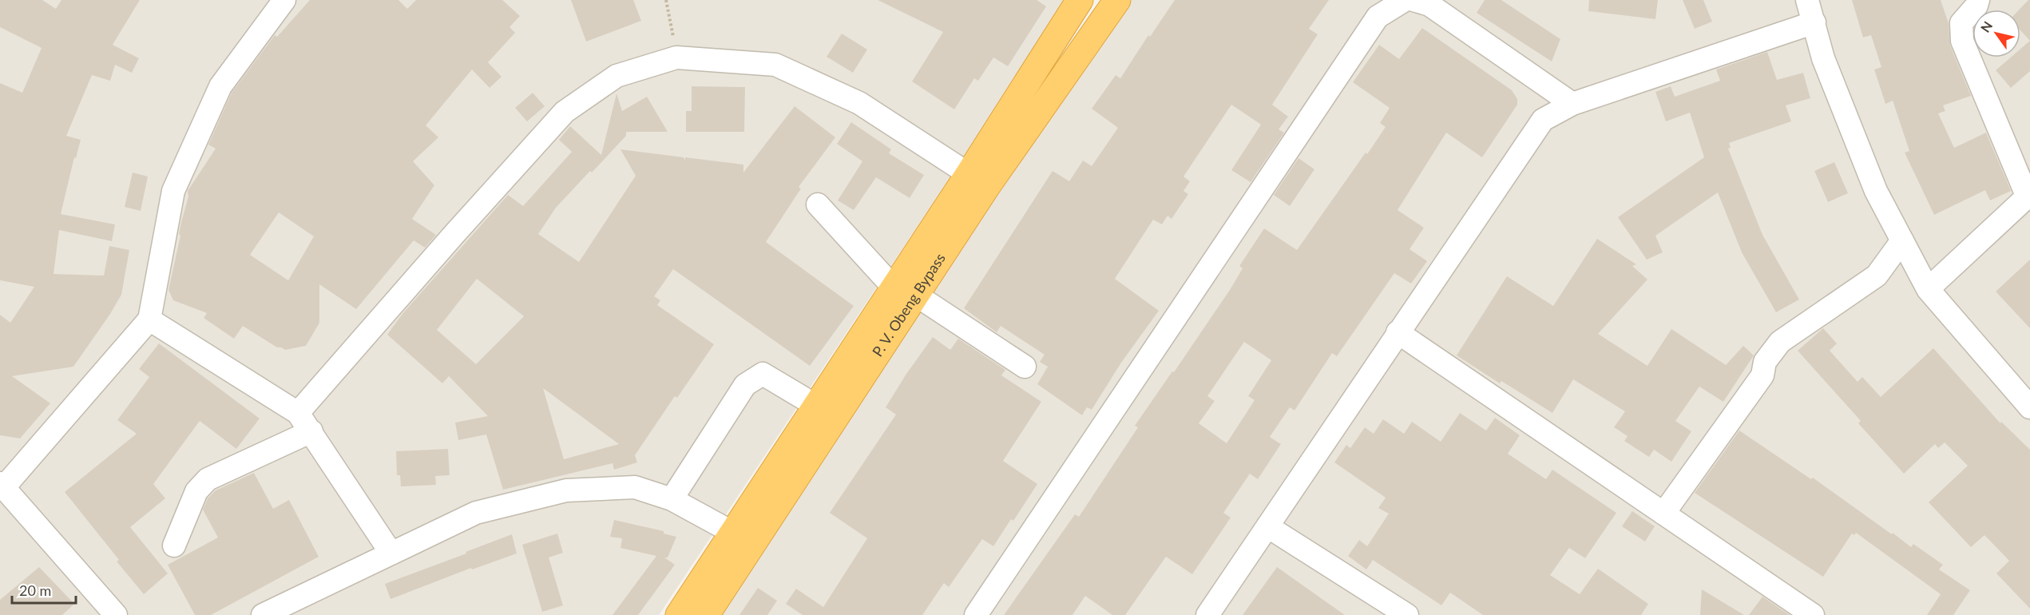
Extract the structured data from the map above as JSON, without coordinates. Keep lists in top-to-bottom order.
{
  "streets": {
    "highway": ["P. V. Obeng Bypass"]
  },
  "scale_bar": "20 m",
  "north": "top left"
}
